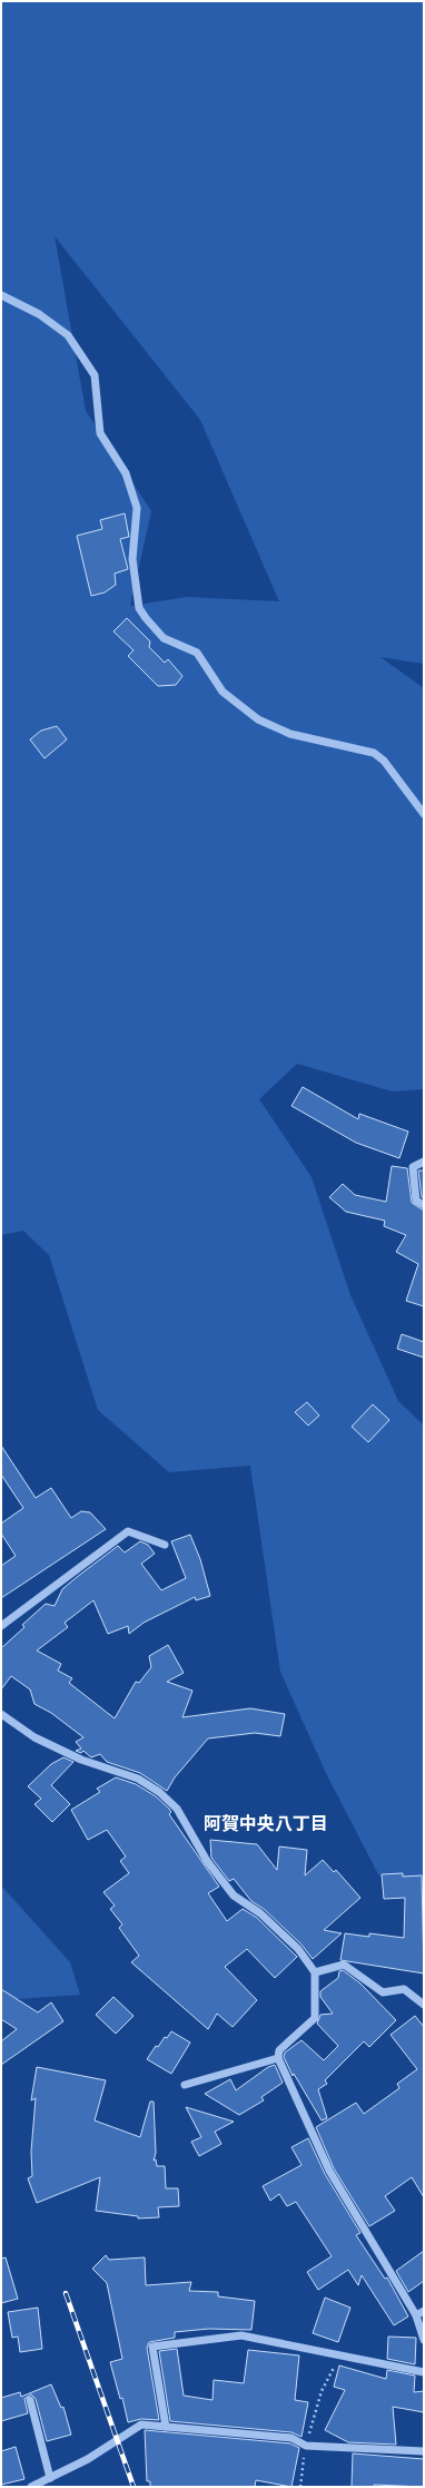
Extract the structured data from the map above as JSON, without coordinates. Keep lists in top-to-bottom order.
{
  "districts": ["阿賀中央八丁目"]
}
